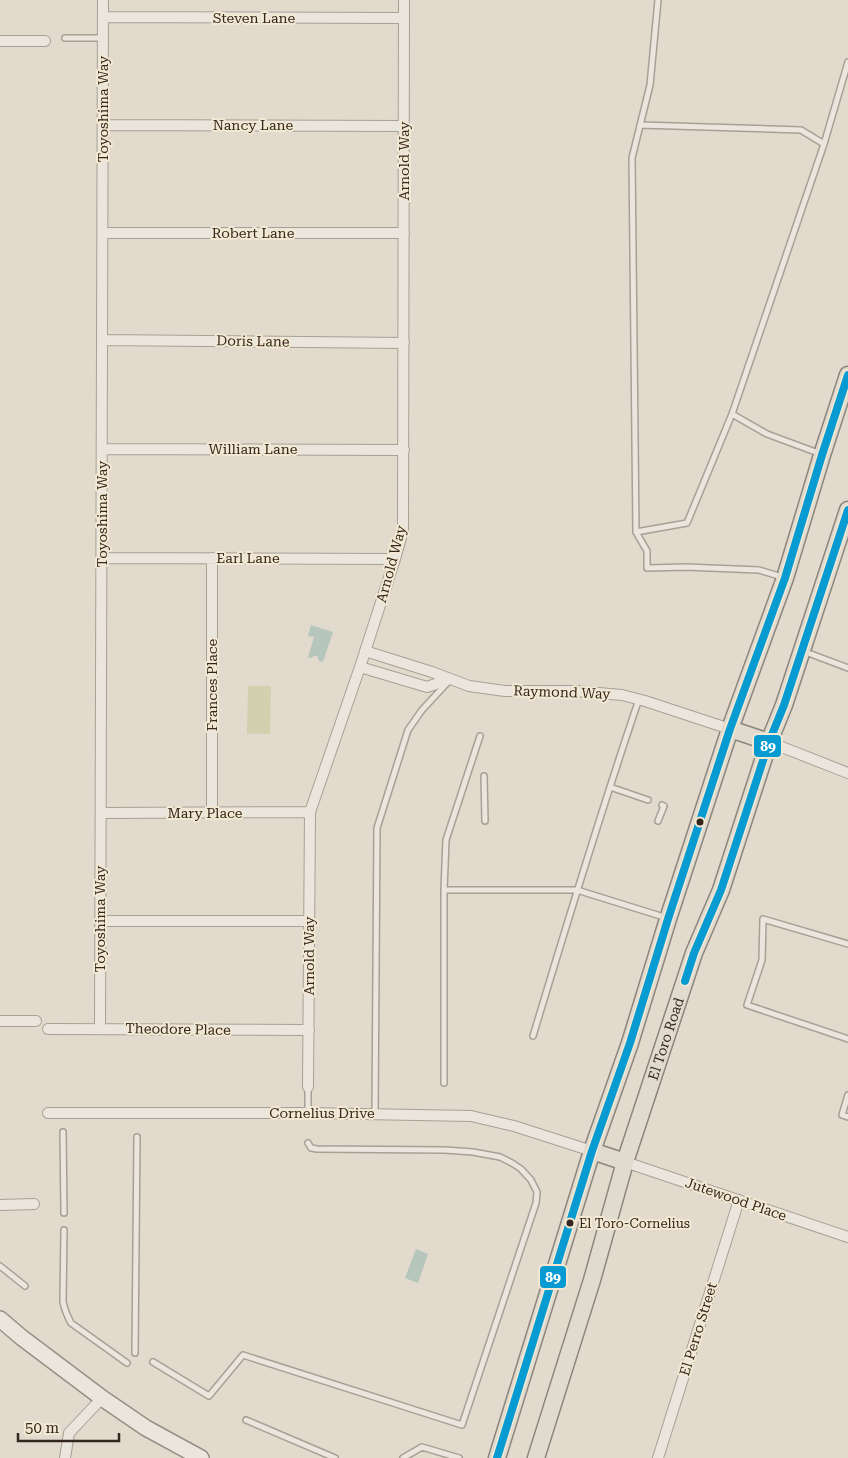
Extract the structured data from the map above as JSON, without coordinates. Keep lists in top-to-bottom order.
{
  "streets": {
    "main road": ["El Toro Road"],
    "street": [
      "Steven Lane",
      "Toyoshima Way",
      "Nancy Lane",
      "Arnold Way",
      "Robert Lane",
      "Doris Lane",
      "William Lane",
      "Earl Lane",
      "Frances Place",
      "Raymond Way",
      "Mary Place",
      "Theodore Place",
      "Cornelius Drive",
      "Jutewood Place",
      "El Perro Street"
    ]
  },
  "crossings": [
    ["Steven Lane", "Toyoshima Way"],
    ["Steven Lane", "Arnold Way"],
    ["Toyoshima Way", "Nancy Lane"],
    ["Toyoshima Way", "Robert Lane"],
    ["Toyoshima Way", "Doris Lane"],
    ["Toyoshima Way", "William Lane"],
    ["Toyoshima Way", "Earl Lane"],
    ["Toyoshima Way", "Mary Place"],
    ["Toyoshima Way", "Theodore Place"],
    ["Nancy Lane", "Arnold Way"],
    ["Arnold Way", "Robert Lane"],
    ["Arnold Way", "Doris Lane"],
    ["Arnold Way", "William Lane"],
    ["Arnold Way", "Earl Lane"],
    ["Arnold Way", "Raymond Way"],
    ["Arnold Way", "Mary Place"],
    ["Arnold Way", "Theodore Place"],
    ["Earl Lane", "Frances Place"],
    ["Frances Place", "Mary Place"],
    ["El Toro Road", "Jutewood Place"],
    ["Jutewood Place", "El Perro Street"]
  ],
  "places": ["El Toro-Cornelius"],
  "lines": ["transit line 89"],
  "scale_bar": "50 m"
}
